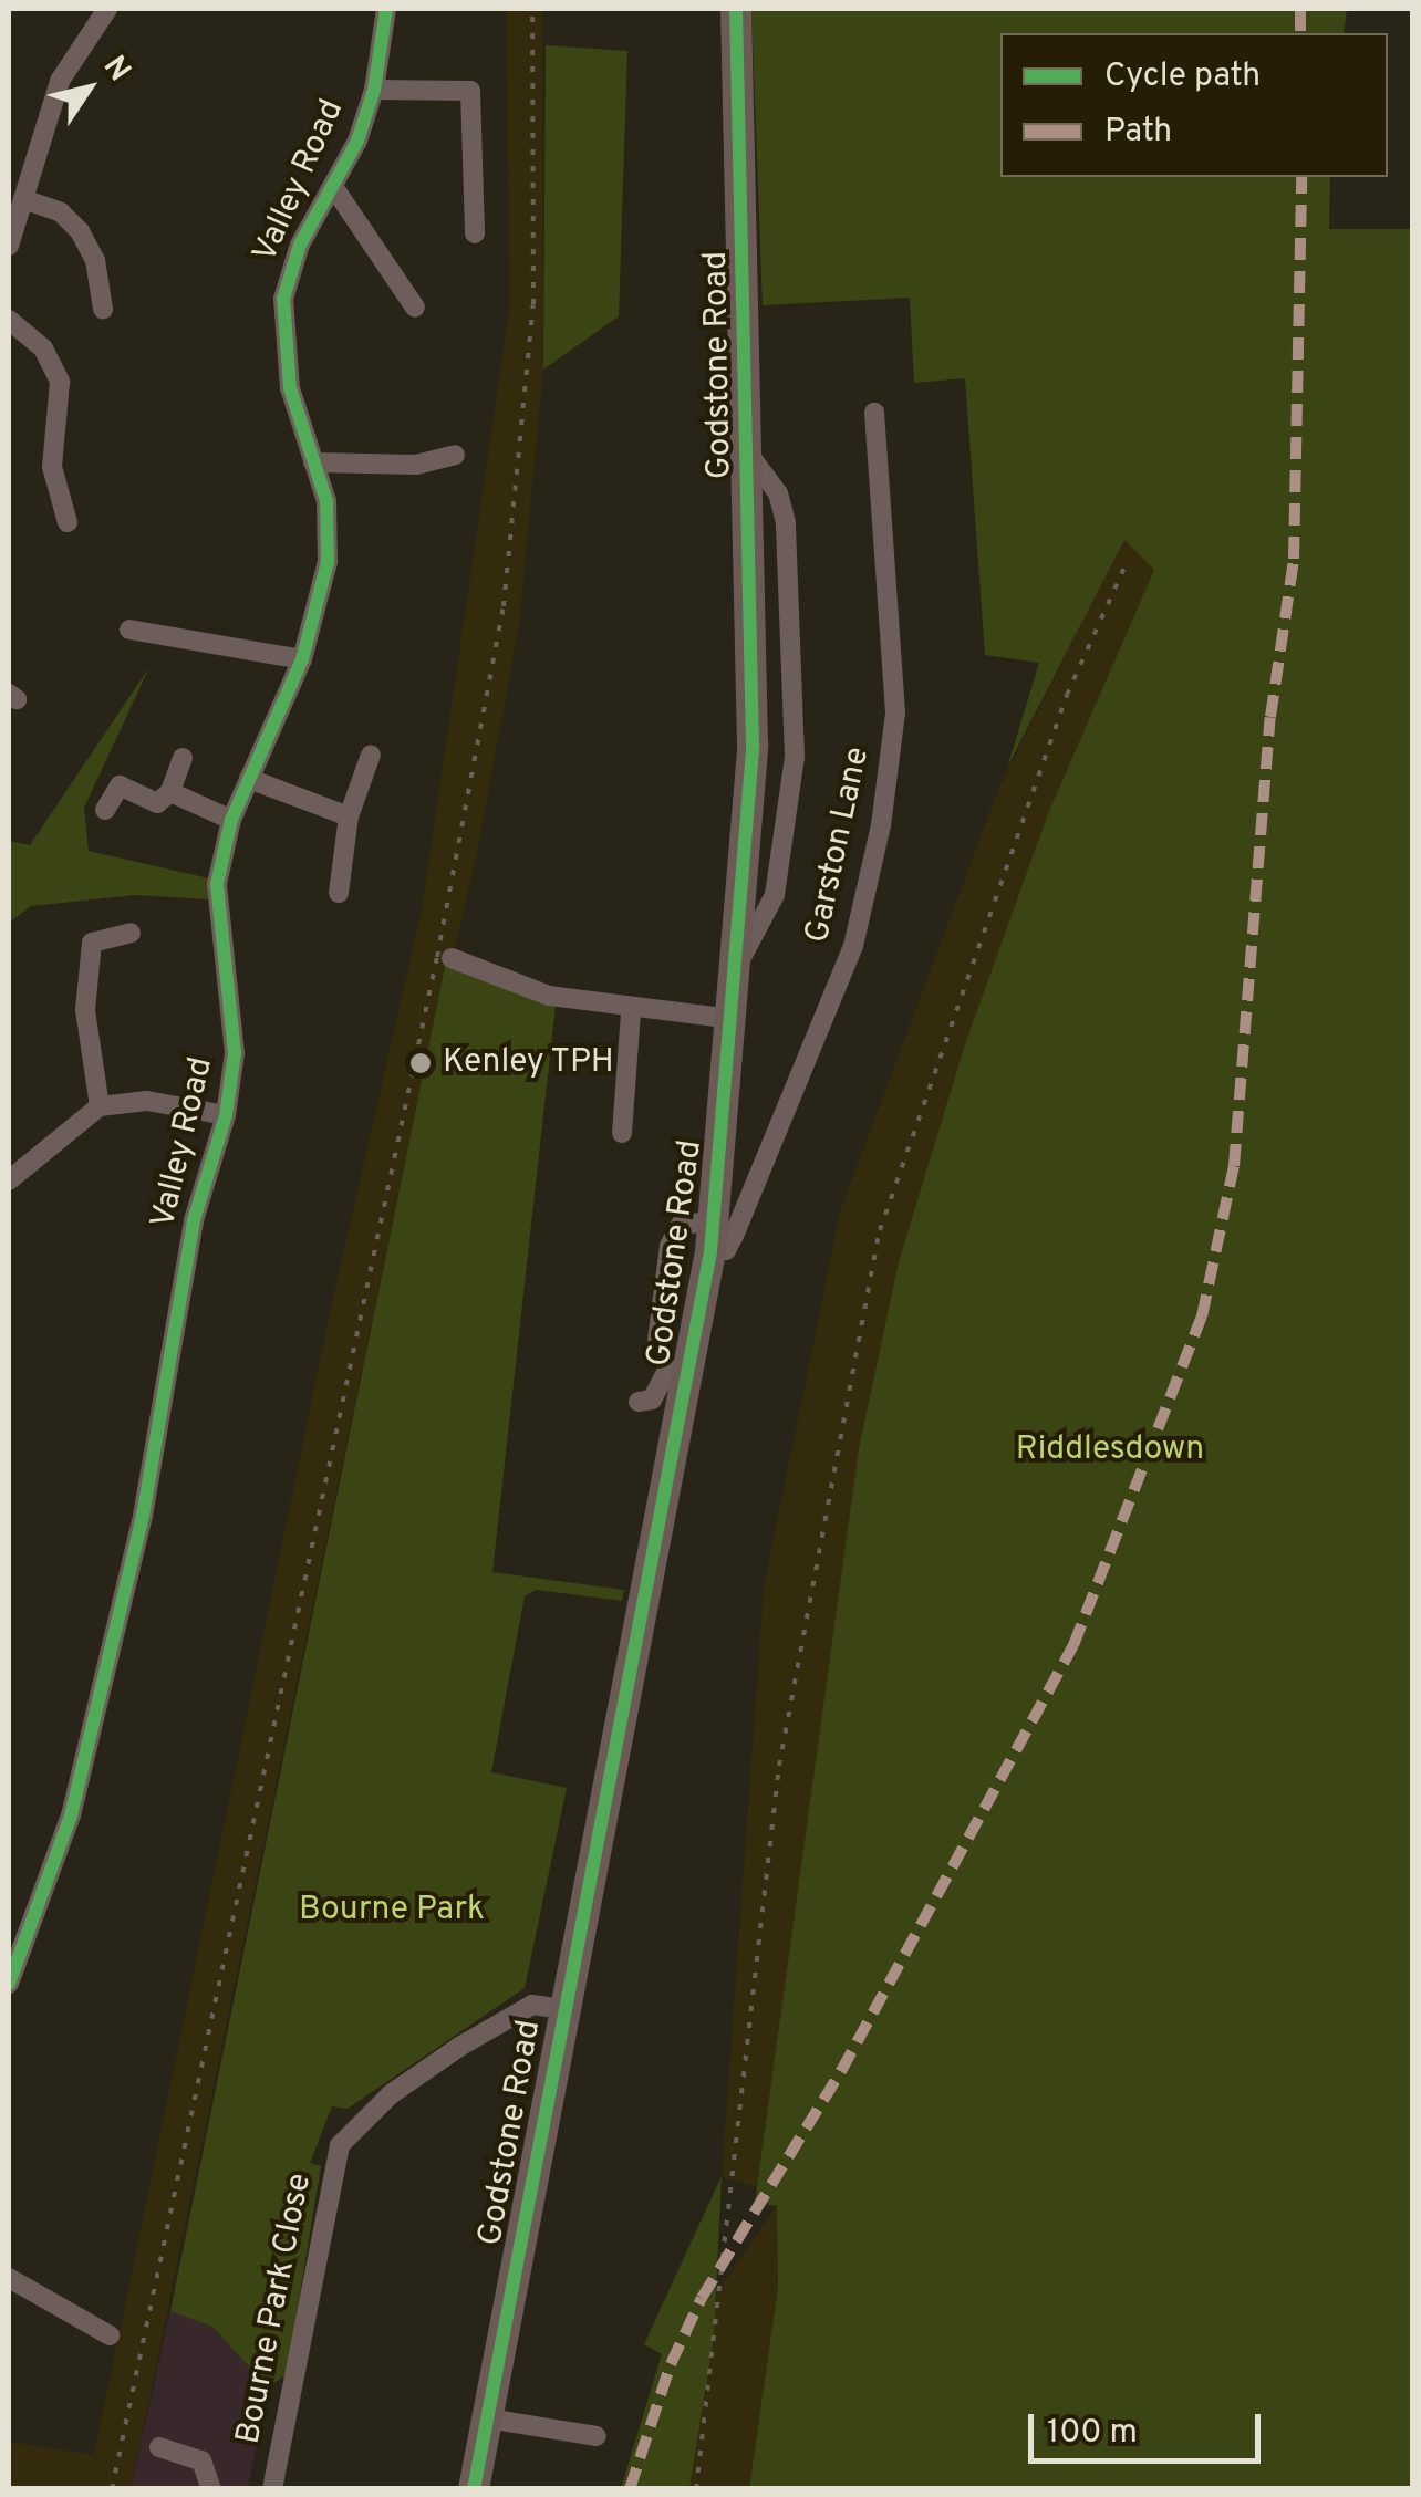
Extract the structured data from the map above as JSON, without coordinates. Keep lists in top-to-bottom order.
{
  "streets": {
    "highway": ["Godstone Road"],
    "street": ["Valley Road", "Garston Lane", "Bourne Park Close"]
  },
  "crossings": [
    ["Godstone Road", "Garston Lane"],
    ["Godstone Road", "Bourne Park Close"]
  ],
  "parks": ["Riddlesdown", "Bourne Park"],
  "places": ["Kenley TPH"],
  "legend": ["Cycle path", "Path"],
  "scale_bar": "100 m",
  "north": "top right"
}
